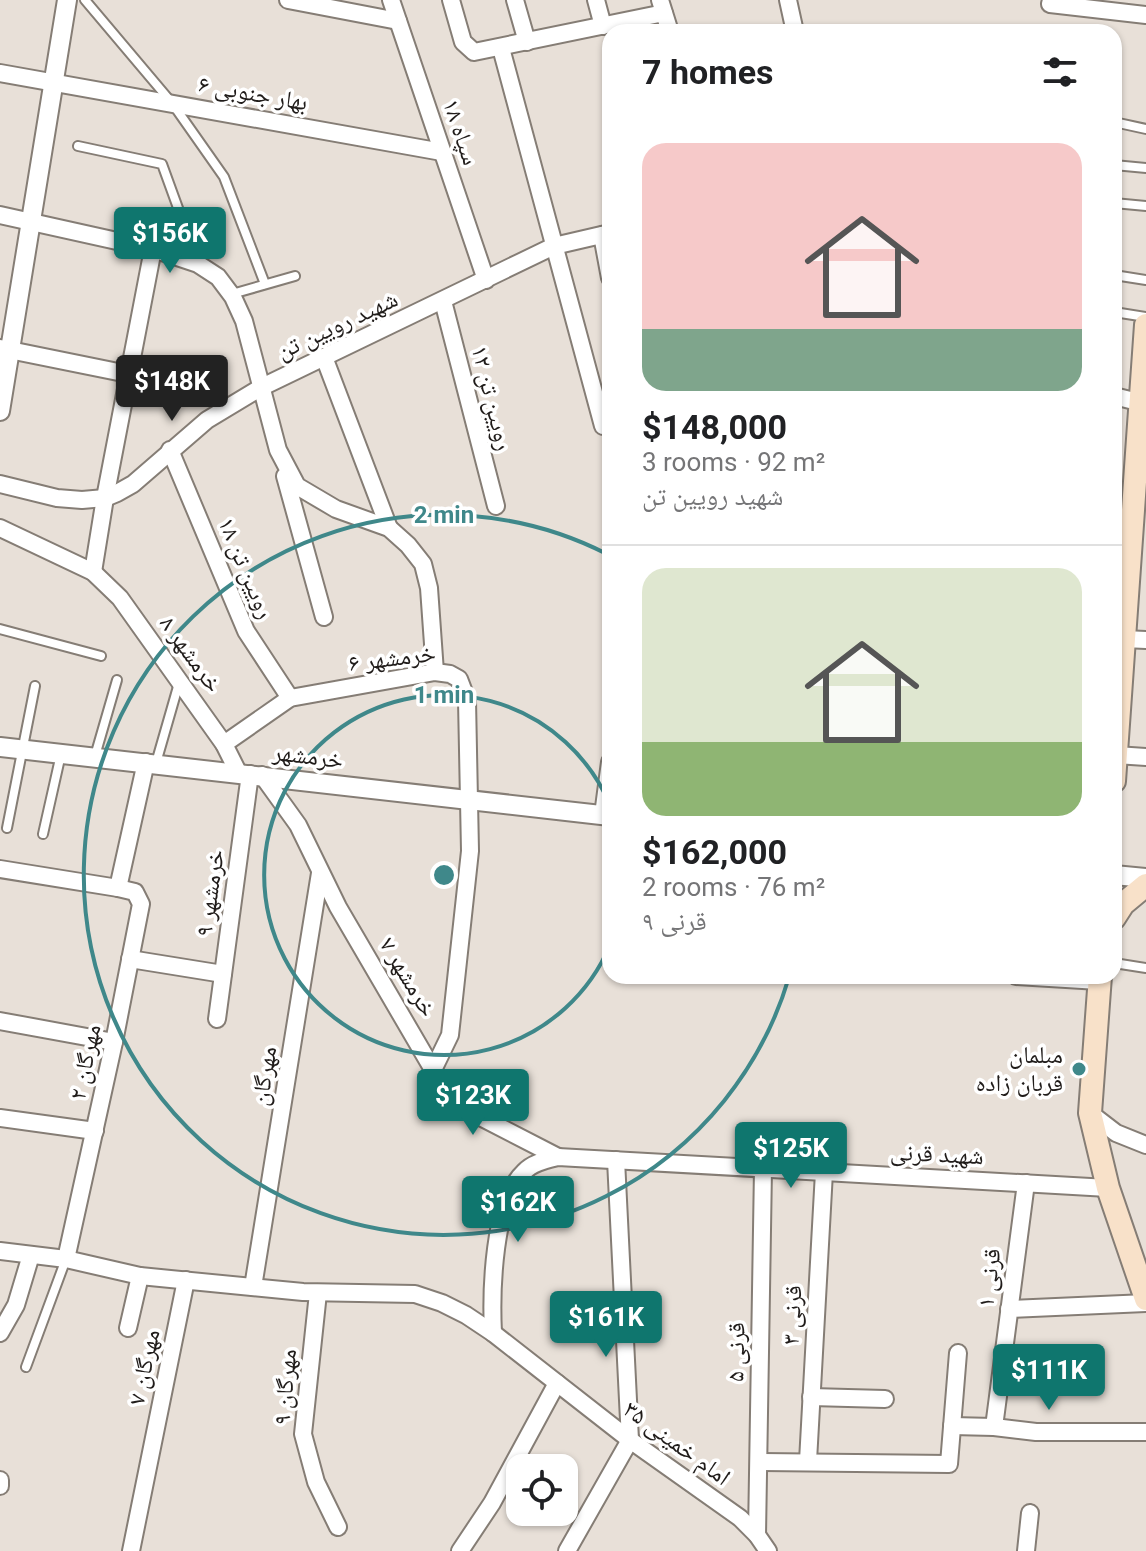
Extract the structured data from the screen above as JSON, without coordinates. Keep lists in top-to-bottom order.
{
  "streets": {
    "street": [
      "بهار جنوبی ۶",
      "سپاه ۱۸",
      "شهید رویین تن",
      "رویین تن ۱۲",
      "رویین تن ۱۸",
      "خرمشهر ۸",
      "خرمشهر ۶",
      "خرمشهر",
      "خرمشهر ۹",
      "خرمشهر ۷",
      "مهرگان ۲",
      "مهرگان",
      "شهید قرنی",
      "قرنی ۱",
      "قرنی ۳",
      "قرنی ۵",
      "مهرگان ۷",
      "مهرگان ۹",
      "امام خمینی ۳۵"
    ]
  },
  "crossings": [
    ["بهار جنوبی ۶", "سپاه ۱۸"],
    ["سپاه ۱۸", "شهید رویین تن"],
    ["شهید رویین تن", "رویین تن ۱۲"],
    ["شهید رویین تن", "رویین تن ۱۸"],
    ["رویین تن ۱۸", "خرمشهر ۶"],
    ["خرمشهر ۸", "خرمشهر ۶"],
    ["خرمشهر ۸", "خرمشهر"],
    ["خرمشهر ۸", "خرمشهر ۹"],
    ["خرمشهر ۸", "خرمشهر ۷"],
    ["خرمشهر ۶", "خرمشهر"],
    ["خرمشهر", "خرمشهر ۹"],
    ["خرمشهر", "خرمشهر ۷"],
    ["خرمشهر ۹", "خرمشهر ۷"],
    ["خرمشهر ۷", "مهرگان"],
    ["خرمشهر ۷", "شهید قرنی"],
    ["شهید قرنی", "قرنی ۱"],
    ["شهید قرنی", "قرنی ۳"],
    ["شهید قرنی", "قرنی ۵"],
    ["قرنی ۵", "امام خمینی ۳۵"],
    ["مهرگان ۹", "امام خمینی ۳۵"]
  ],
  "places": ["مبلمان قربان زاده"],
  "page": {
    "heading": "7 homes",
    "list": [
      {
        "name": "$148,000",
        "note": "3 rooms · 92 m² · شهید رویین تن"
      },
      {
        "name": "$162,000",
        "note": "2 rooms · 76 m² · قرنی ۹"
      }
    ],
    "price": [
      "$156K",
      "$148K",
      "$123K",
      "$125K",
      "$162K",
      "$161K",
      "$111K"
    ]
  },
  "rings": ["2 min", "1 min"]
}
